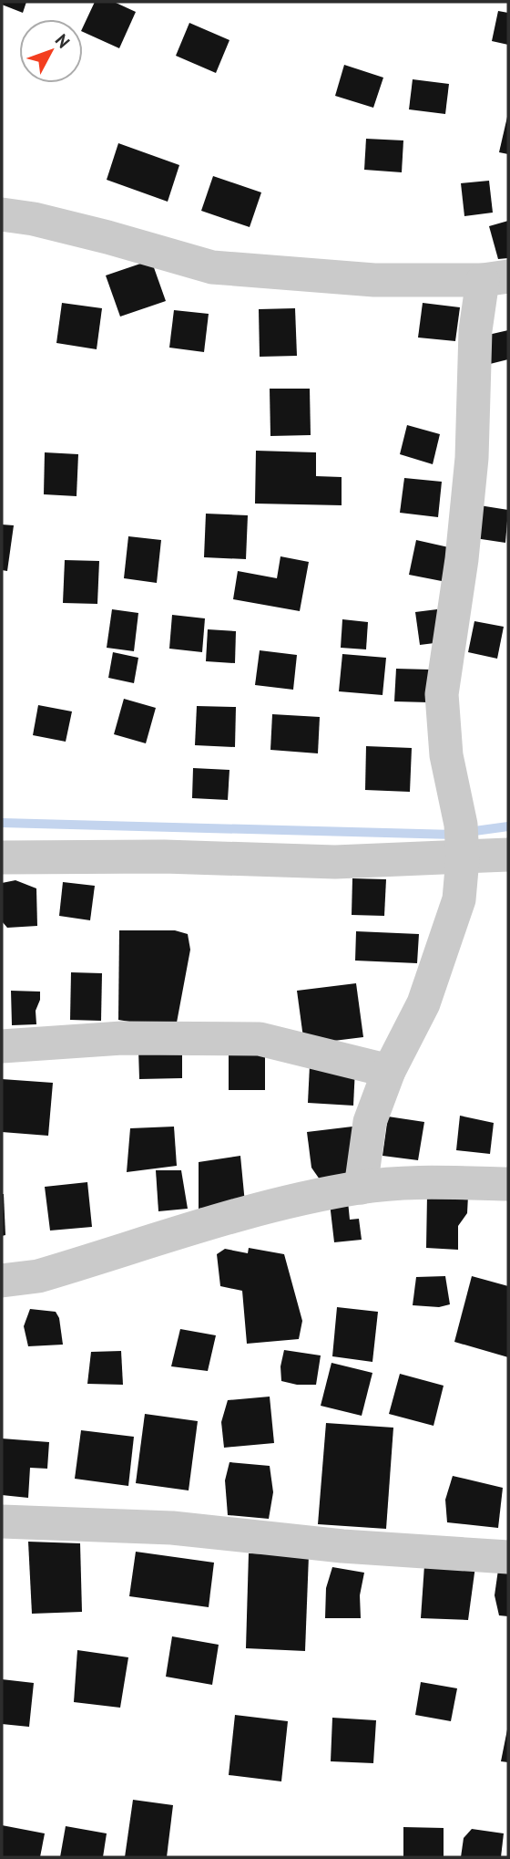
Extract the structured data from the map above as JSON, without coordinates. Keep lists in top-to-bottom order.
{
  "north": "top right"
}
